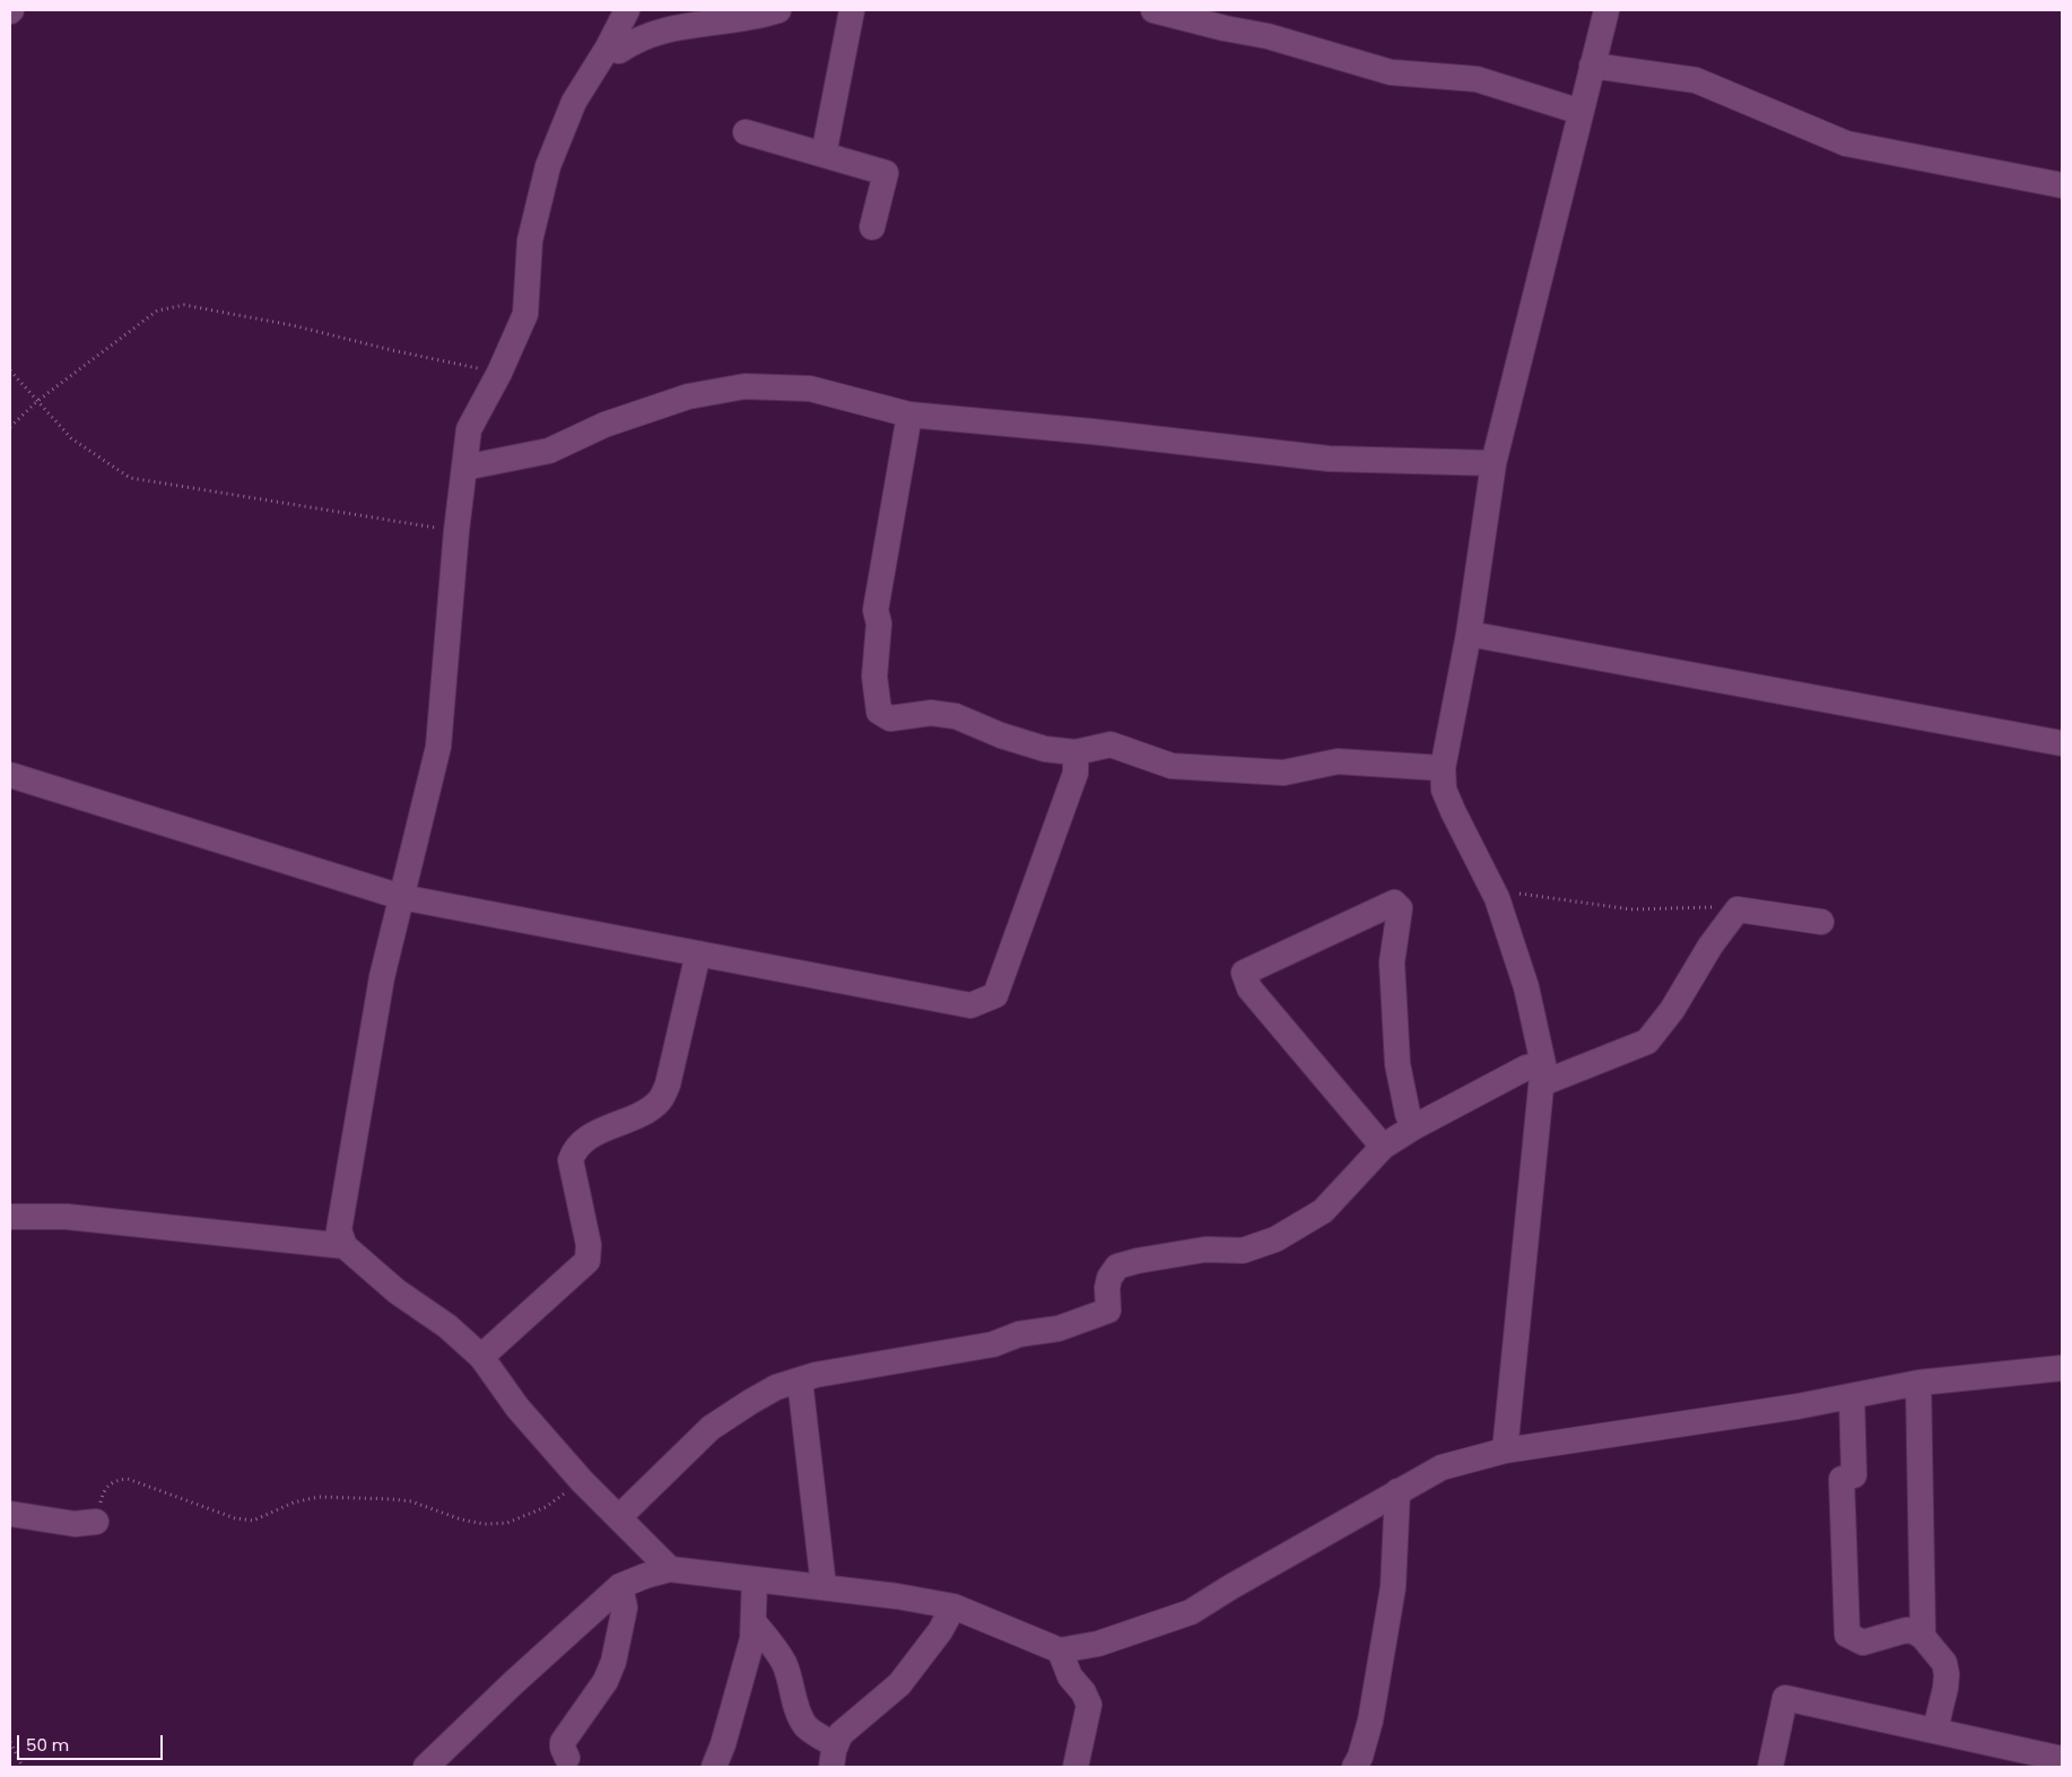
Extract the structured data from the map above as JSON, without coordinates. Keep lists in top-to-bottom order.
{
  "scale_bar": "50 m"
}
